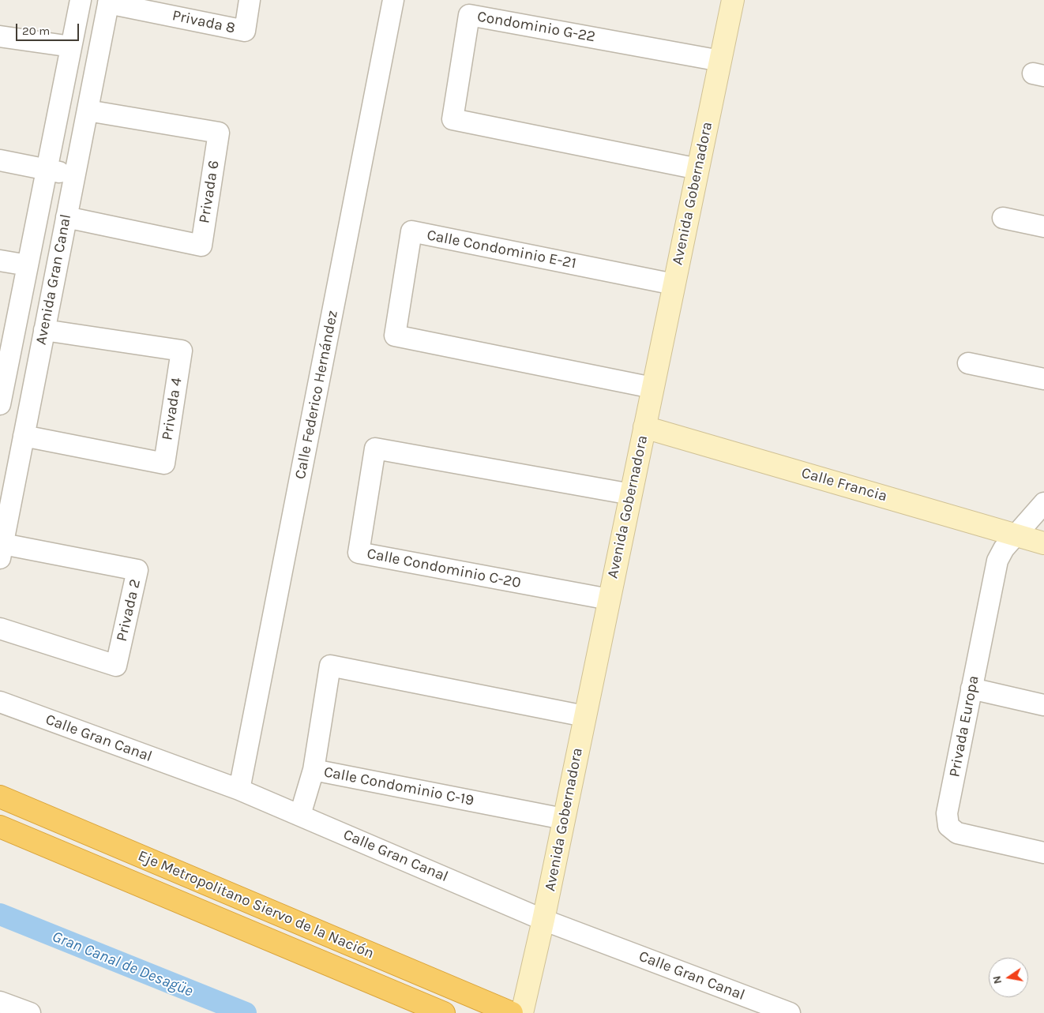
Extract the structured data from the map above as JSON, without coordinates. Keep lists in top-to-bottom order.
{
  "streets": {
    "highway": ["Eje Metropolitano Siervo de la Nación"],
    "street": [
      "Privada 8",
      "Condominio G-22",
      "Privada 6",
      "Avenida Gobernadora",
      "Calle Condominio E-21",
      "Avenida Gran Canal",
      "Calle Federico Hernández",
      "Privada 4",
      "Calle Francia",
      "Calle Condominio C-20",
      "Privada 2",
      "Privada Europa",
      "Calle Gran Canal",
      "Calle Condominio C-19"
    ]
  },
  "crossings": [
    ["Privada 8", "Avenida Gran Canal"],
    ["Condominio G-22", "Avenida Gobernadora"],
    ["Privada 6", "Avenida Gran Canal"],
    ["Avenida Gobernadora", "Calle Condominio E-21"],
    ["Avenida Gobernadora", "Calle Francia"],
    ["Avenida Gobernadora", "Calle Condominio C-20"],
    ["Avenida Gobernadora", "Calle Gran Canal"],
    ["Avenida Gobernadora", "Calle Condominio C-19"],
    ["Avenida Gobernadora", "Eje Metropolitano Siervo de la Nación"],
    ["Avenida Gran Canal", "Privada 4"],
    ["Avenida Gran Canal", "Privada 2"],
    ["Calle Federico Hernández", "Calle Gran Canal"],
    ["Calle Francia", "Privada Europa"]
  ],
  "water": ["Gran Canal de Desagüe"],
  "scale_bar": "20 m",
  "north": "left"
}
